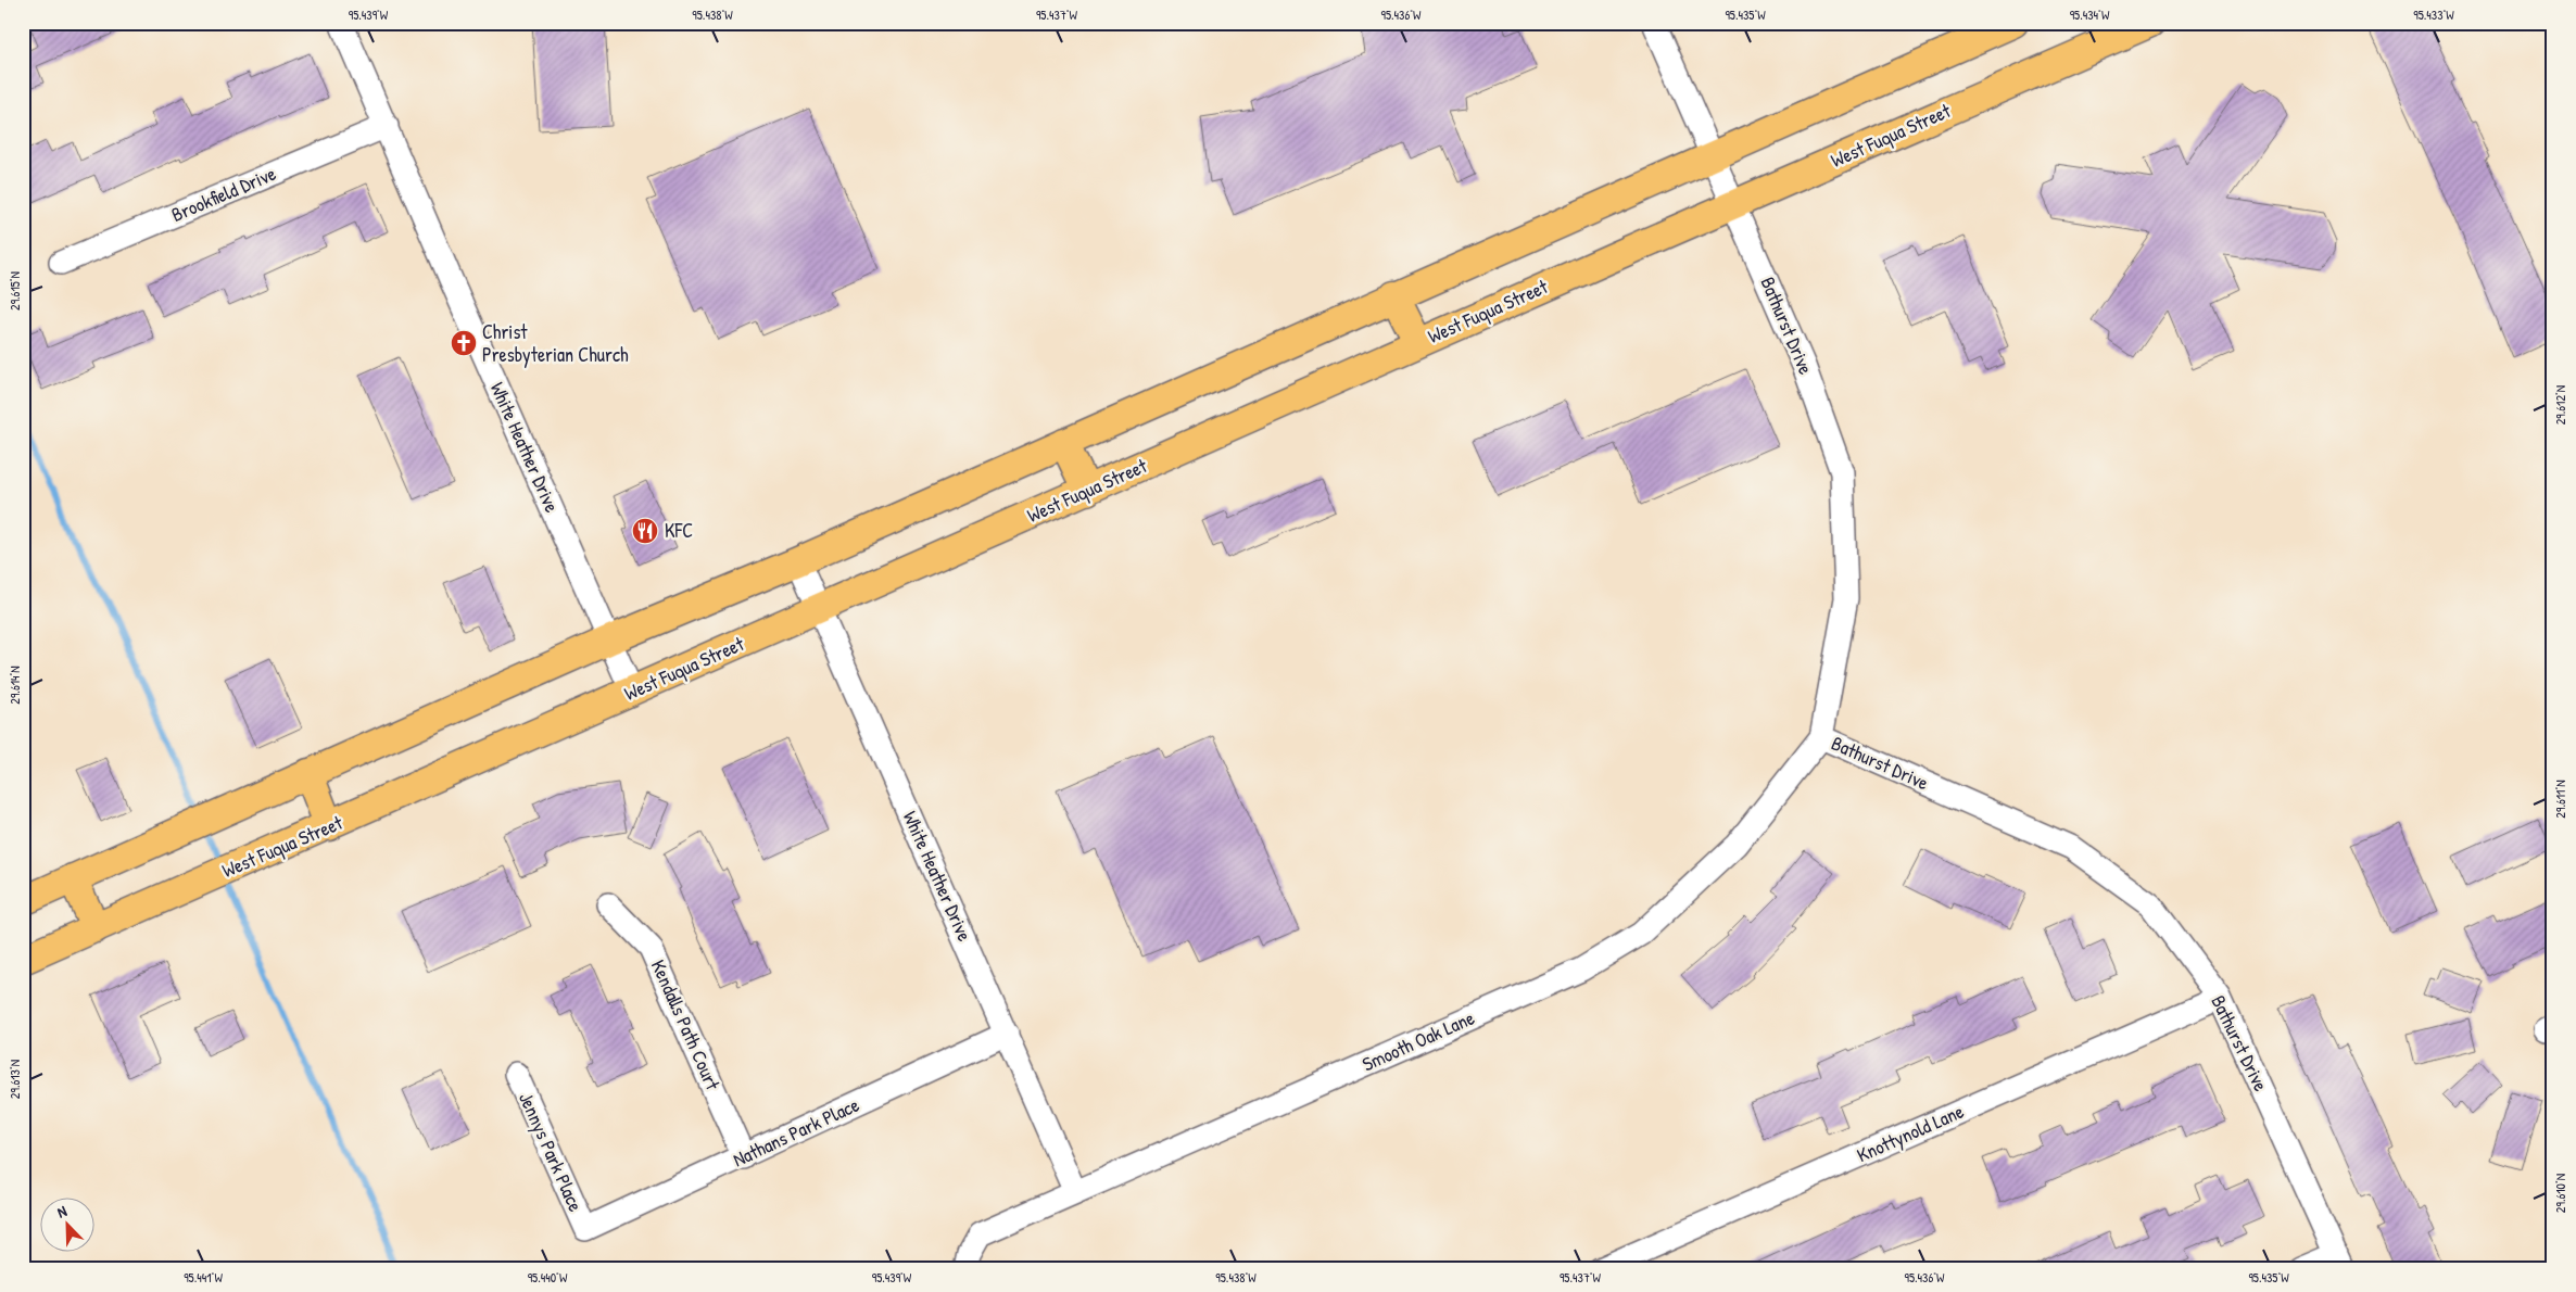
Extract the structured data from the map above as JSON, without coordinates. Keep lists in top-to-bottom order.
{
  "streets": {
    "main road": ["West Fuqua Street"],
    "street": [
      "Brookfield Drive",
      "Bathurst Drive",
      "White Heather Drive",
      "Kendalls Path Court",
      "Smooth Oak Lane",
      "Nathans Park Place",
      "Knottynold Lane",
      "Jennys Park Place"
    ]
  },
  "crossings": [
    ["West Fuqua Street", "Bathurst Drive"],
    ["West Fuqua Street", "White Heather Drive"],
    ["Brookfield Drive", "White Heather Drive"],
    ["Bathurst Drive", "Smooth Oak Lane"],
    ["Bathurst Drive", "Knottynold Lane"],
    ["White Heather Drive", "Smooth Oak Lane"],
    ["White Heather Drive", "Nathans Park Place"],
    ["Kendalls Path Court", "Nathans Park Place"],
    ["Nathans Park Place", "Jennys Park Place"]
  ],
  "places": {
    "church": ["Christ Presbyterian Church"],
    "restaurant": ["KFC"]
  },
  "north": "top left",
  "coordinates": [
    "95.439°W",
    "95.438°W",
    "95.437°W",
    "95.436°W",
    "95.435°W",
    "95.434°W",
    "95.433°W",
    "29.615°N",
    "29.612°N",
    "29.614°N",
    "29.611°N",
    "29.613°N",
    "29.610°N",
    "95.441°W",
    "95.440°W"
  ]
}
